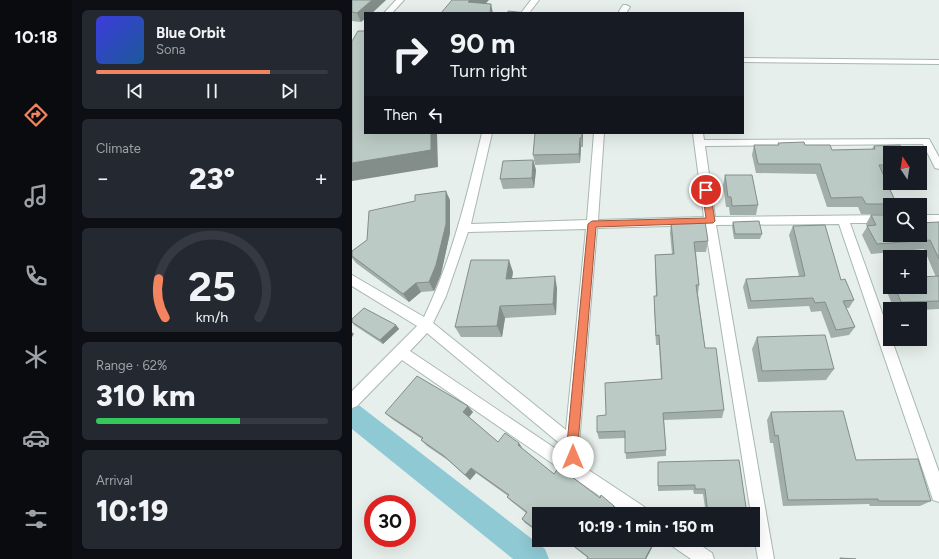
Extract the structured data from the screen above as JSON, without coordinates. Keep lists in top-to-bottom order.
{
  "north": "top",
  "page": {
    "tabs": "10:18",
    "turn": ["90 m", "Turn right"],
    "song": ["Blue Orbit", "Sona"],
    "then": "Then",
    "tile": [
      "Climate",
      ["Range · 62%", "310 km"],
      ["Arrival", "10:19"]
    ],
    "map_buttons": ["+", "−"],
    "heat": ["−", "23°", "+"],
    "limit": "30",
    "trip": "10:19 · 1 min · 150 m",
    "gauge": ["25", "km/h"]
  }
}
